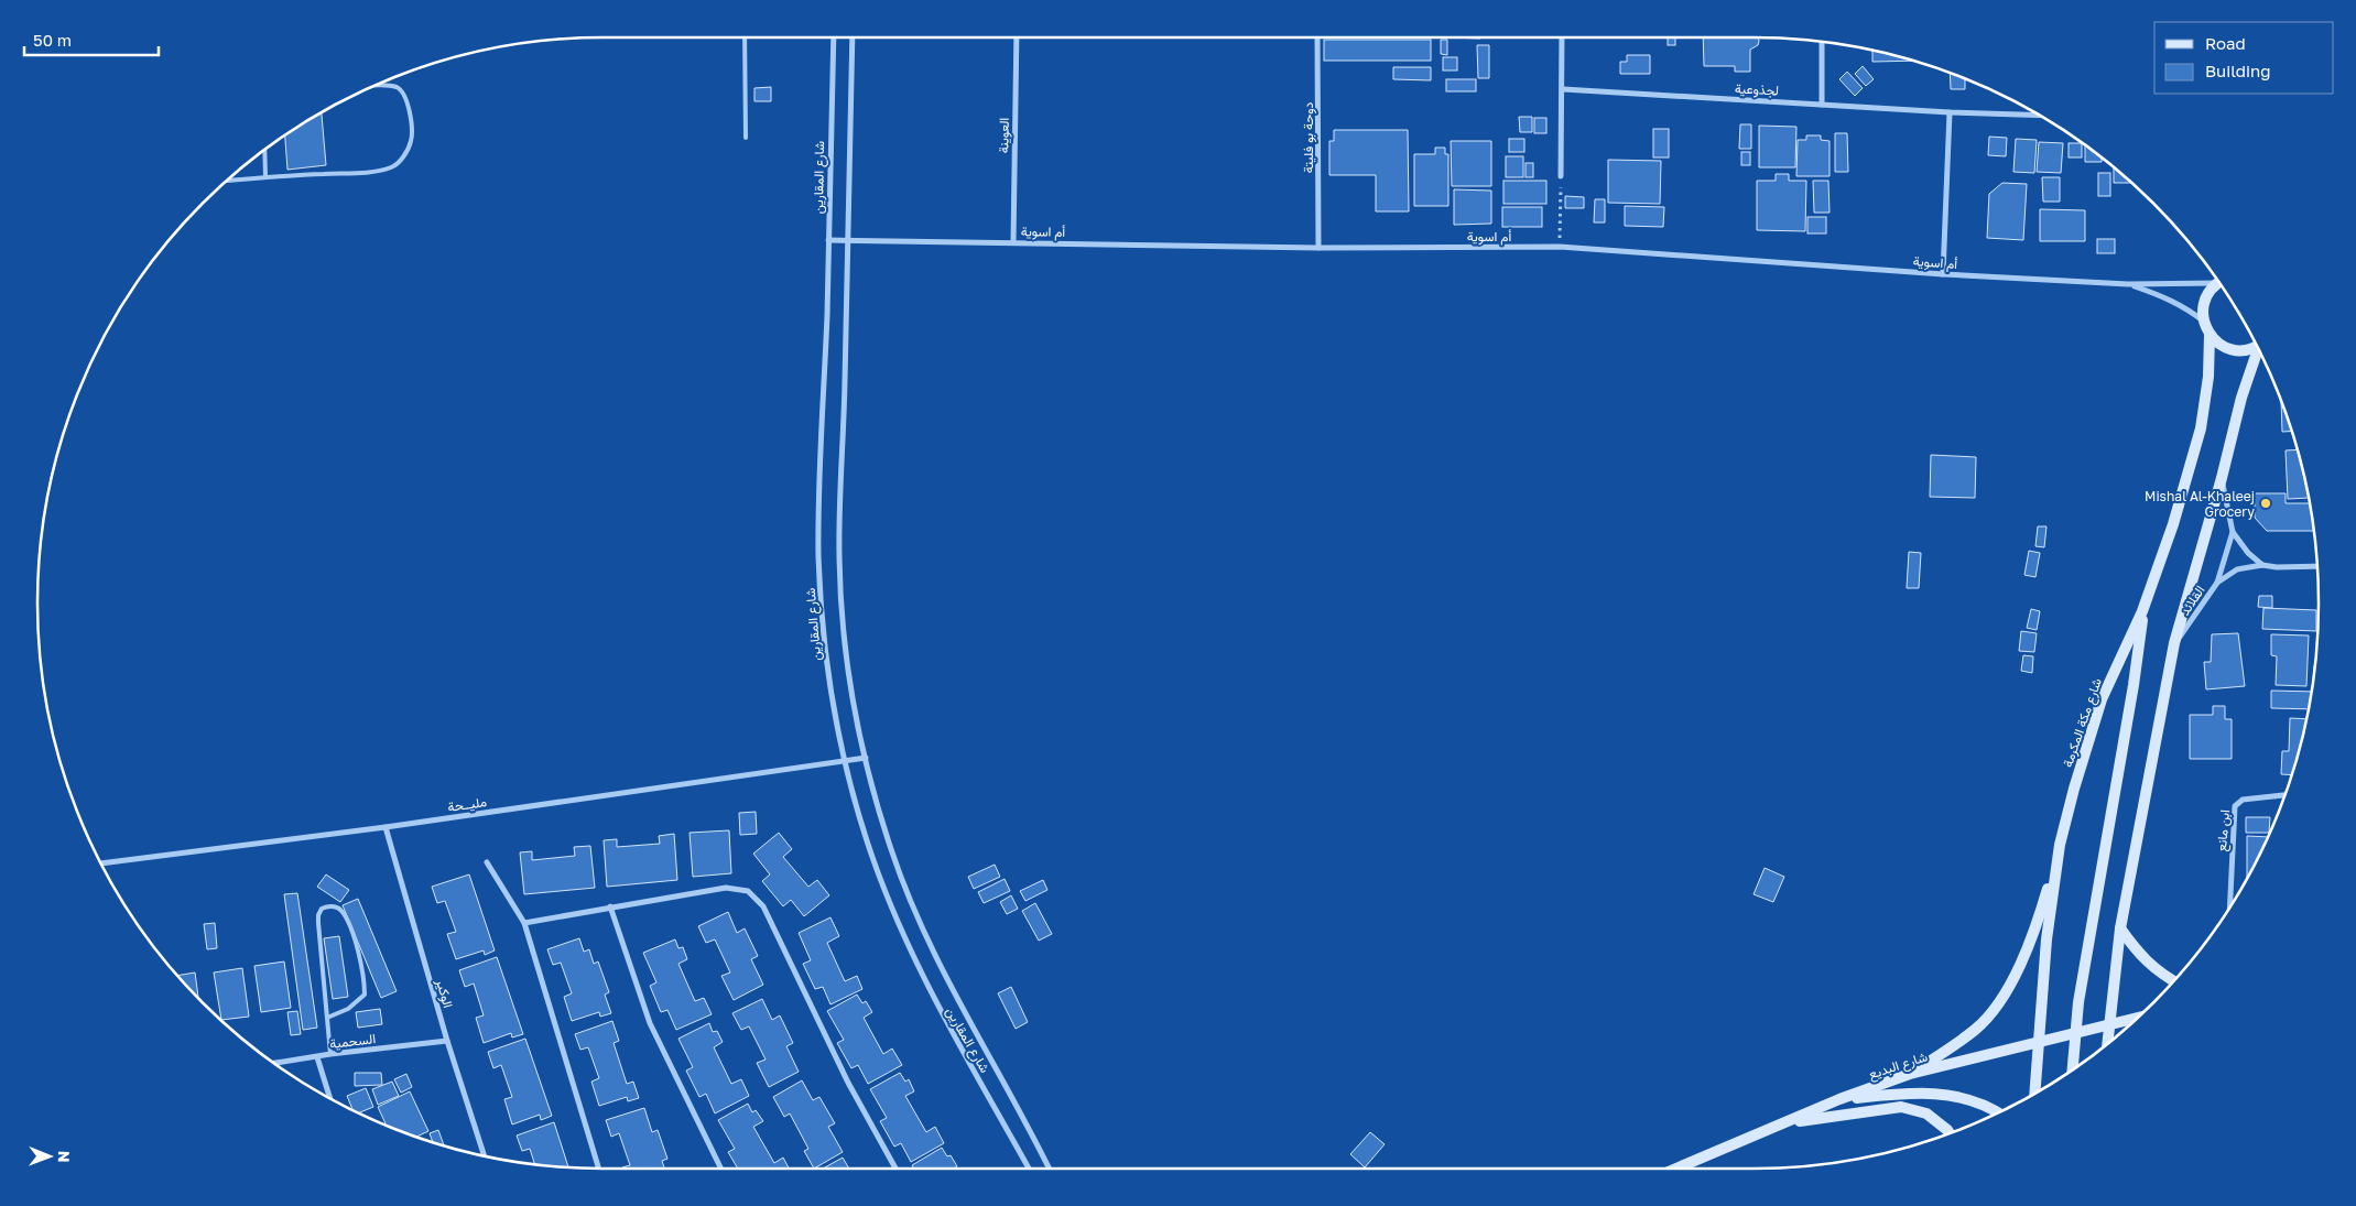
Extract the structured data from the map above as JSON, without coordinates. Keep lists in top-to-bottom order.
{
  "streets": {
    "main road": ["شارع مكة المكرمة", "شارع البديع"],
    "street": [
      "لجذوعية",
      "العوينة",
      "دوحة بو فليتة",
      "شارع المقارين",
      "أم اسوية",
      "القلائد",
      "مليــحة",
      "ابن مانع",
      "الوكير",
      "السحمية"
    ]
  },
  "crossings": [
    ["العوينة", "أم اسوية"],
    ["دوحة بو فليتة", "أم اسوية"],
    ["شارع المقارين", "أم اسوية"],
    ["شارع المقارين", "مليــحة"],
    ["شارع مكة المكرمة", "شارع البديع"],
    ["مليــحة", "الوكير"],
    ["الوكير", "السحمية"]
  ],
  "places": ["Mishal Al-Khaleej Grocery"],
  "legend": ["Road", "Building"],
  "scale_bar": "50 m",
  "north": "right"
}
